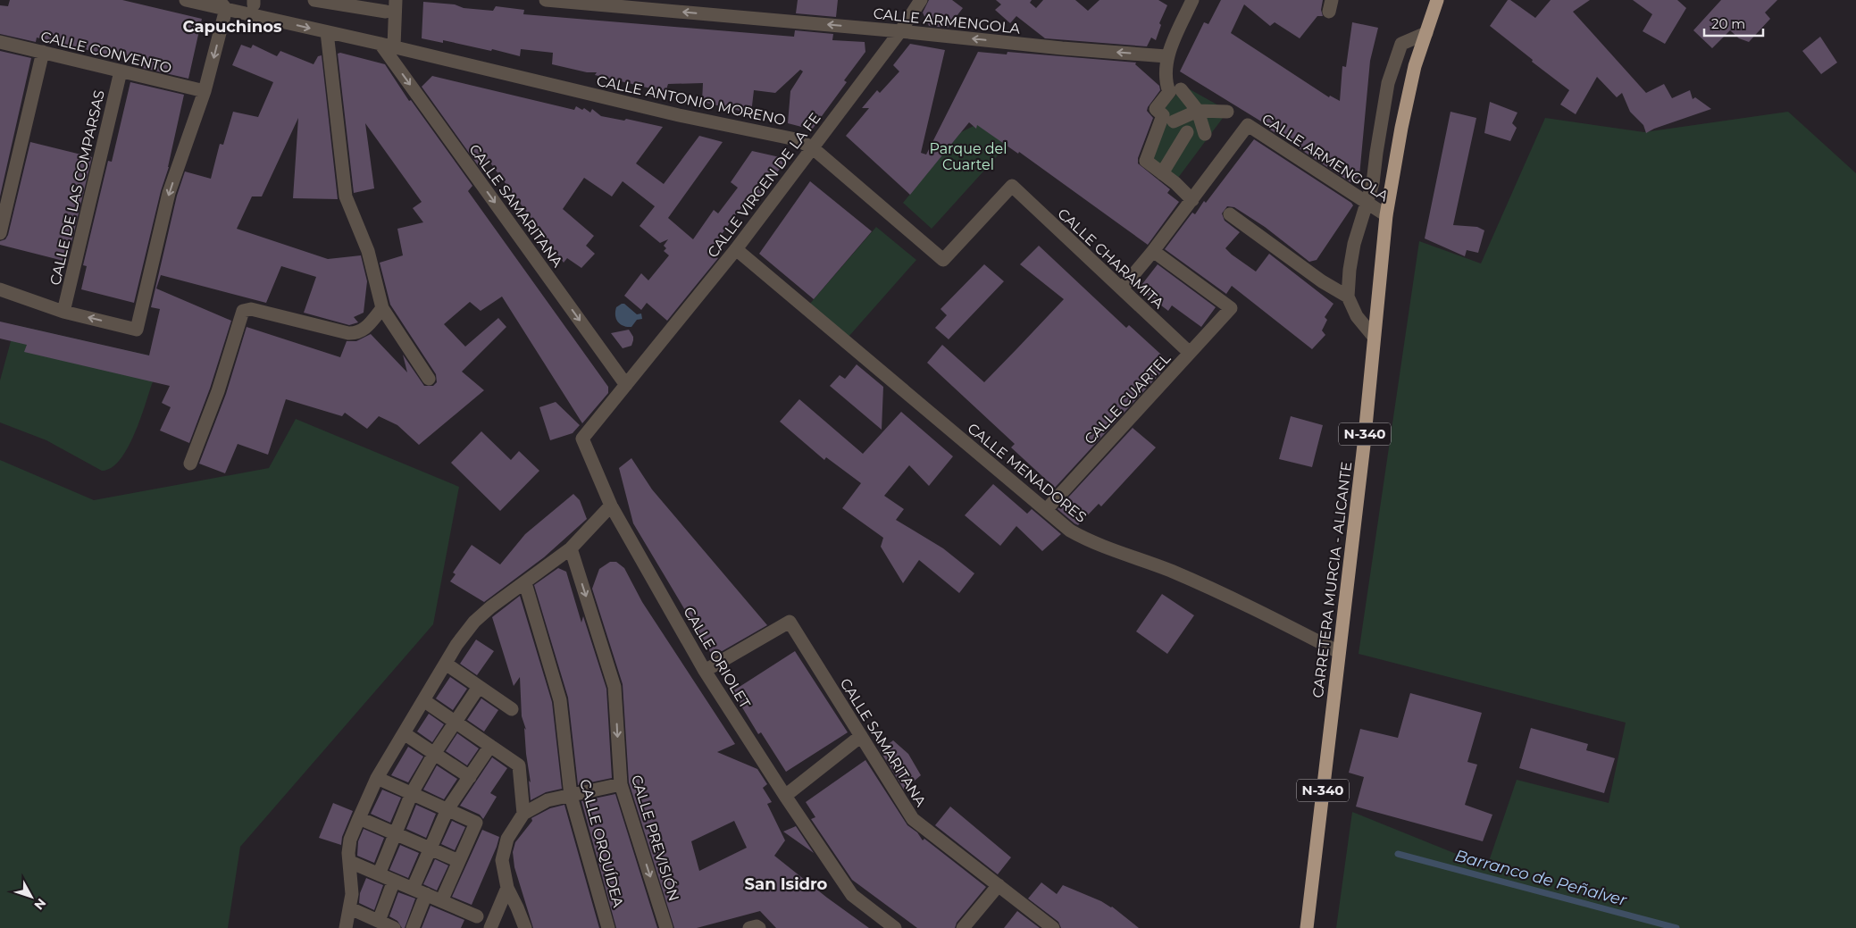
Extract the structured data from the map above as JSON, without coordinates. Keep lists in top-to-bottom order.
{
  "streets": {
    "highway": ["N-340", "CARRETERA MURCIA - ALICANTE"],
    "street": [
      "CALLE ARMENGOLA",
      "CALLE CONVENTO",
      "CALLE ANTONIO MORENO",
      "CALLE VIRGEN DE LA FE",
      "CALLE DE LAS COMPARSAS",
      "CALLE SAMARITANA",
      "CALLE CHARAMITA",
      "CALLE CUARTEL",
      "CALLE MENADORES",
      "CALLE ORIOLET",
      "CALLE PREVISIÓN",
      "CALLE ORQUÍDEA"
    ]
  },
  "crossings": [
    ["CALLE ARMENGOLA", "CALLE VIRGEN DE LA FE"],
    ["CALLE ARMENGOLA", "CARRETERA MURCIA - ALICANTE"],
    ["CALLE CONVENTO", "CALLE DE LAS COMPARSAS"],
    ["CALLE ANTONIO MORENO", "CALLE VIRGEN DE LA FE"],
    ["CALLE ANTONIO MORENO", "CALLE SAMARITANA"],
    ["CALLE ANTONIO MORENO", "CALLE CHARAMITA"],
    ["CALLE VIRGEN DE LA FE", "CALLE SAMARITANA"],
    ["CALLE VIRGEN DE LA FE", "CALLE MENADORES"],
    ["CALLE VIRGEN DE LA FE", "CALLE ORIOLET"],
    ["CALLE SAMARITANA", "CALLE ORIOLET"],
    ["CALLE CHARAMITA", "CALLE CUARTEL"],
    ["CALLE CUARTEL", "CALLE MENADORES"],
    ["CALLE MENADORES", "CARRETERA MURCIA - ALICANTE"]
  ],
  "one_way": ["CALLE ARMENGOLA", "CALLE SAMARITANA", "CALLE PREVISIÓN"],
  "districts": ["Capuchinos", "San Isidro"],
  "water": ["Barranco de Peñalver"],
  "parks": ["Parque del Cuartel"],
  "scale_bar": "20 m",
  "north": "bottom right"
}
